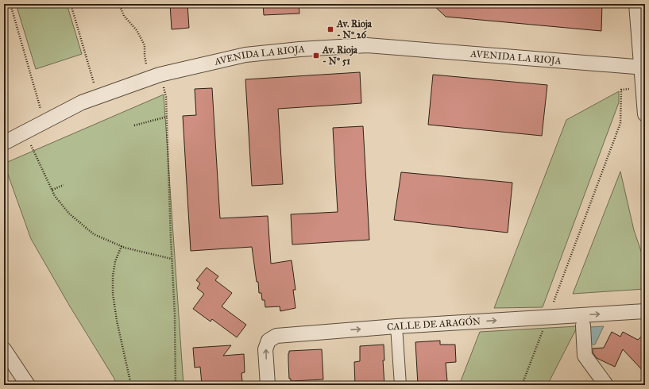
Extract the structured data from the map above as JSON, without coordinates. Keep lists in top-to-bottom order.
{
  "streets": {
    "street": ["AVENIDA LA RIOJA", "CALLE DE ARAGÓN"]
  },
  "one_way": ["CALLE DE ARAGÓN"],
  "places": {
    "transit": ["Av. Rioja - Nº 26", "Av. Rioja - Nº 51"]
  }
}
